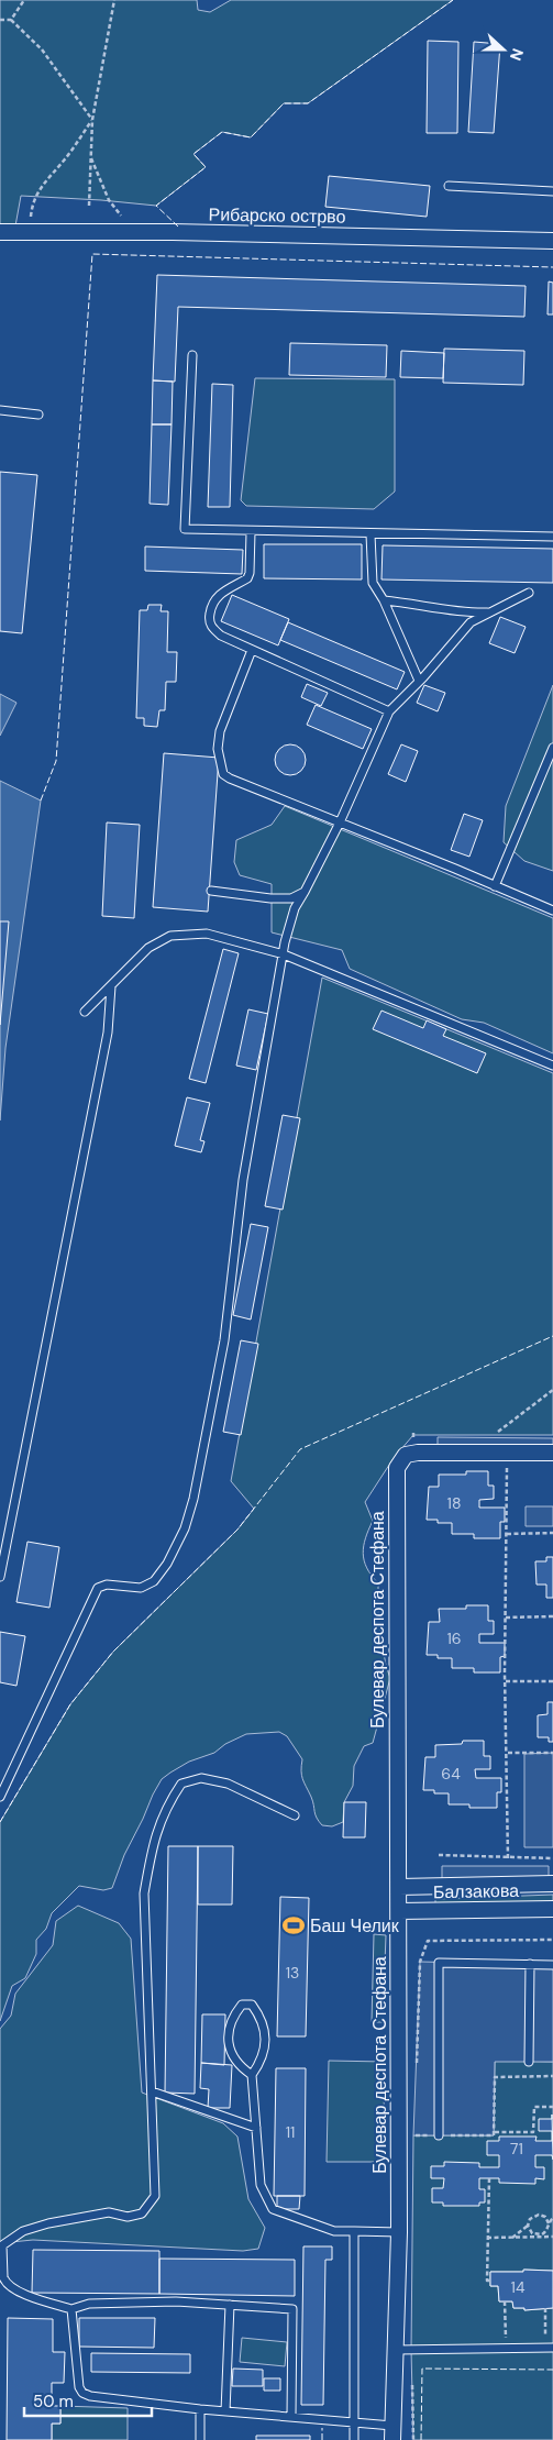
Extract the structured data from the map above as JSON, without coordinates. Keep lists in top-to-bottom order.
{
  "streets": {
    "street": ["Рибарско острво", "Булевар деспота Стефана", "Балзакова"]
  },
  "crossings": [
    ["Булевар деспота Стефана", "Балзакова"]
  ],
  "places": {
    "sports": ["Баш Челик"]
  },
  "house_numbers": [
    "18",
    "16",
    "64",
    "13",
    "11",
    "71",
    "14"
  ],
  "scale_bar": "50 m",
  "north": "right"
}
